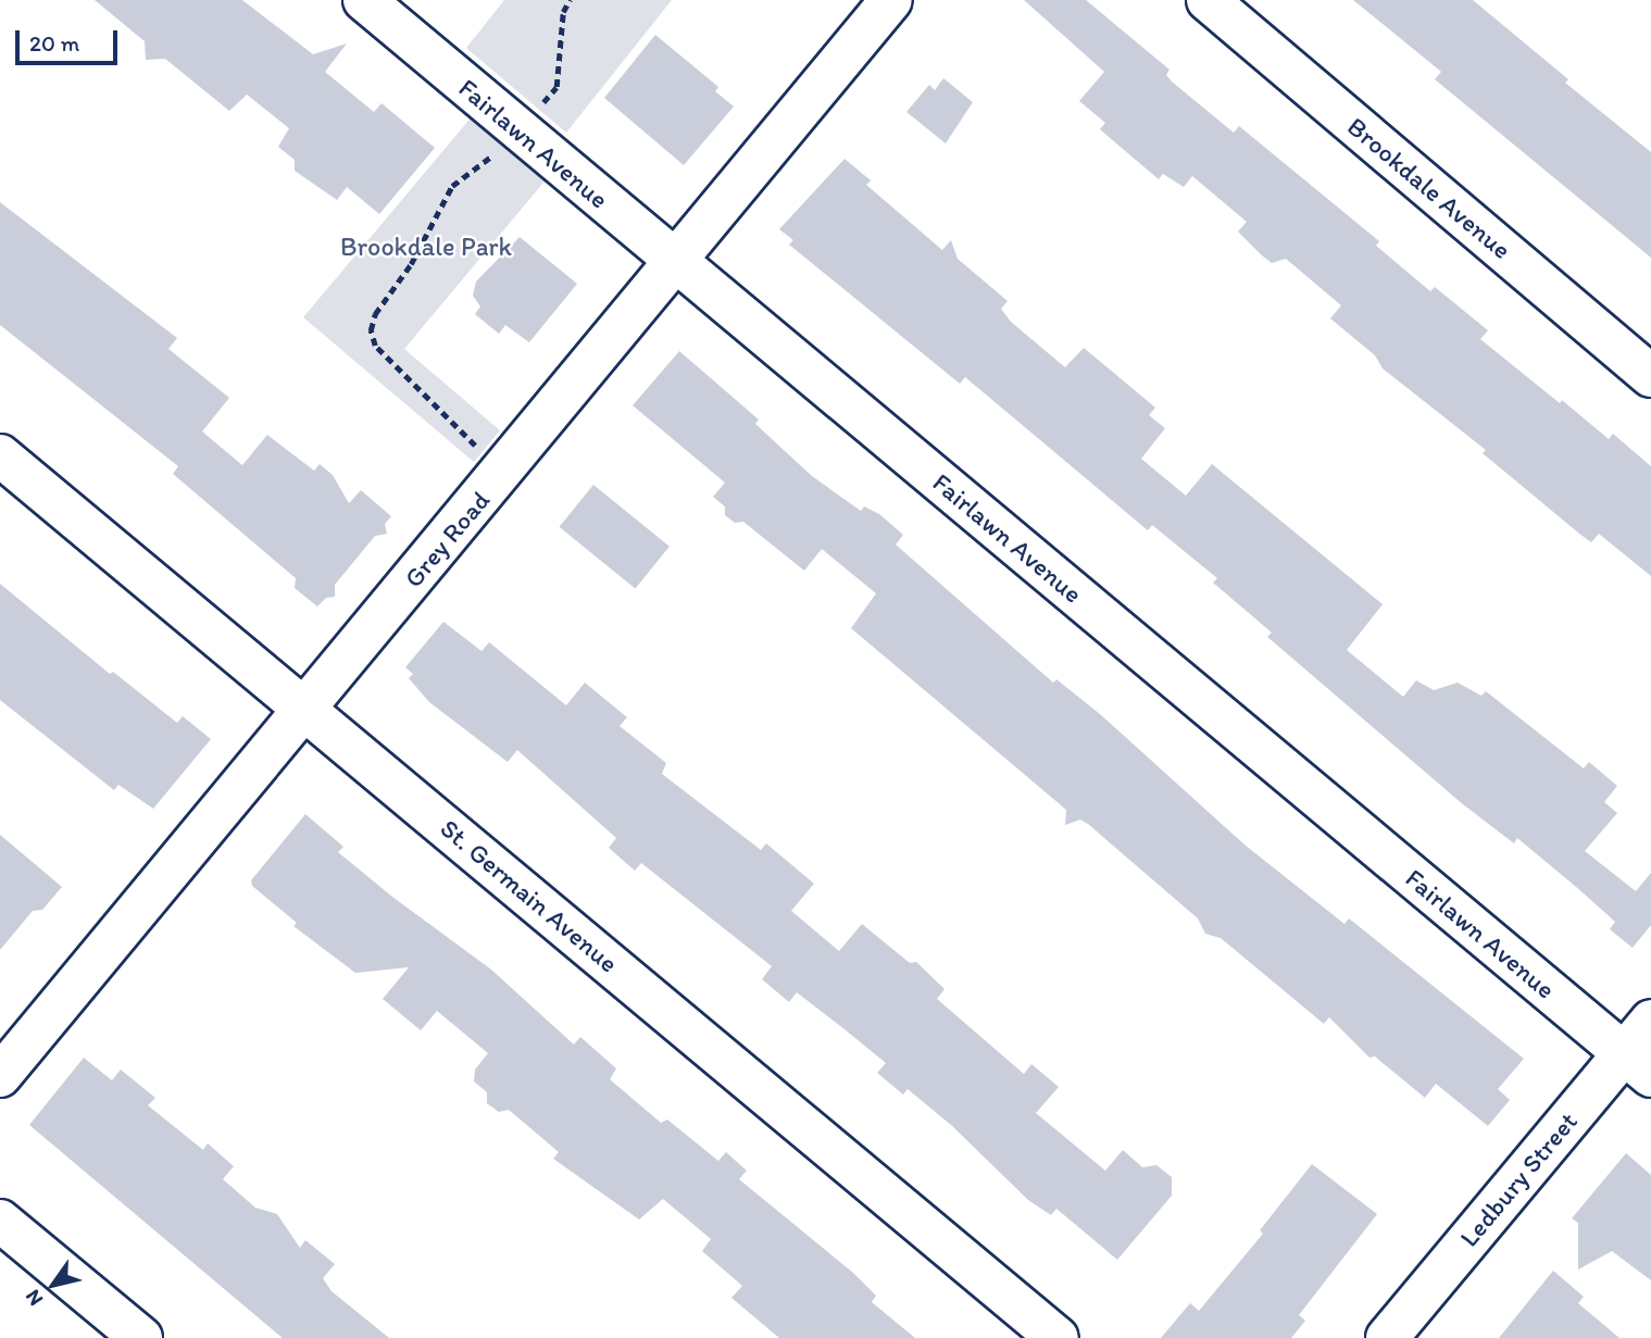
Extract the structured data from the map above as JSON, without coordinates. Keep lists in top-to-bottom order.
{
  "streets": {
    "street": [
      "Fairlawn Avenue",
      "Brookdale Avenue",
      "Grey Road",
      "St. Germain Avenue",
      "Ledbury Street"
    ]
  },
  "crossings": [
    ["Fairlawn Avenue", "Grey Road"],
    ["Fairlawn Avenue", "Ledbury Street"],
    ["Grey Road", "St. Germain Avenue"]
  ],
  "parks": ["Brookdale Park"],
  "scale_bar": "20 m",
  "north": "bottom left"
}
